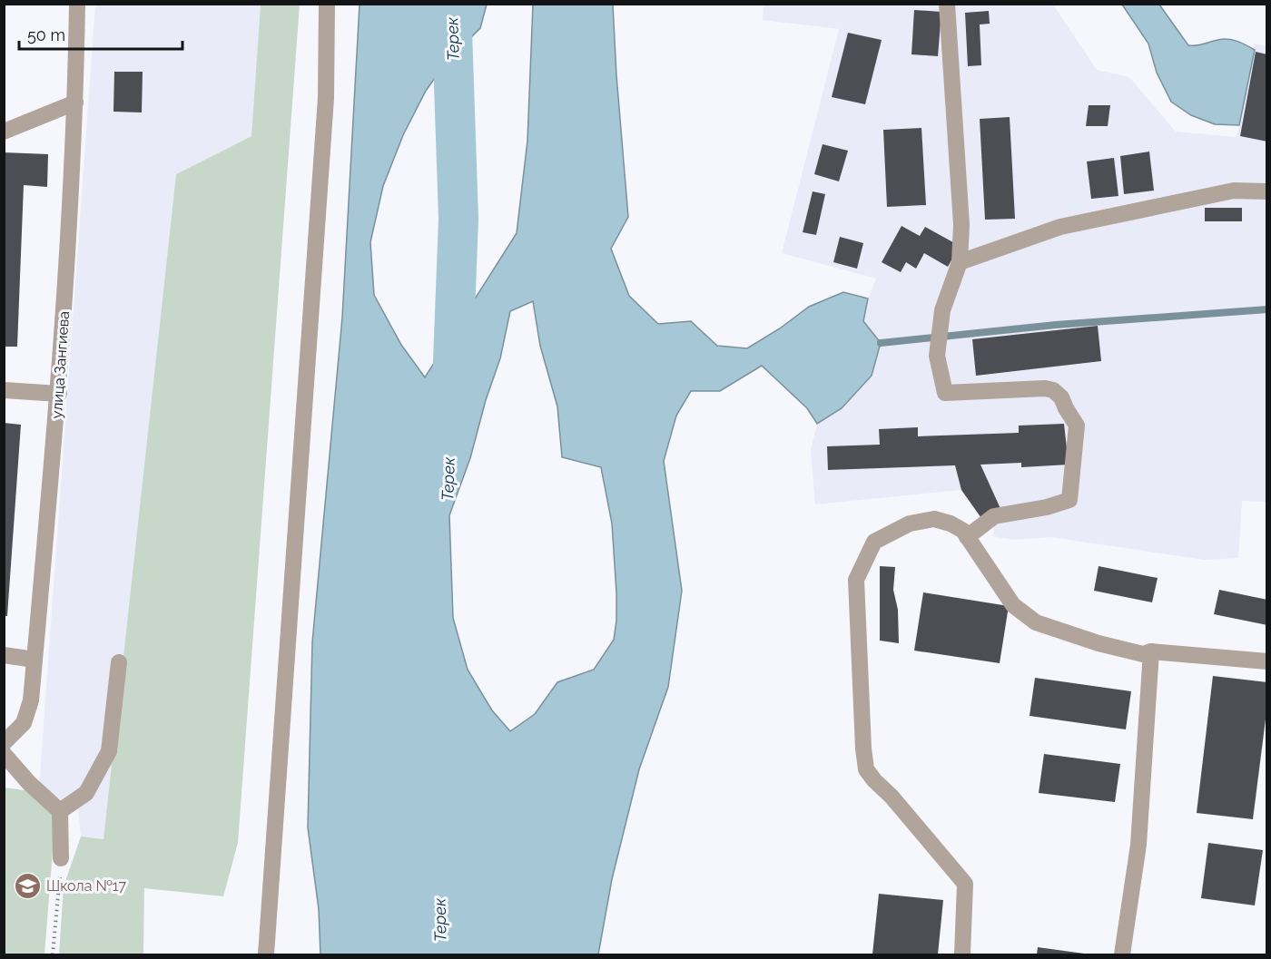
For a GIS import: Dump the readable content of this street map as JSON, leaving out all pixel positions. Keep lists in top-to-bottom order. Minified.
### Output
{"streets":{"street":["улица Зангиева"]},"water":["Терек"],"places":{"school or university":["Школа №17"]},"scale_bar":"50 m"}
